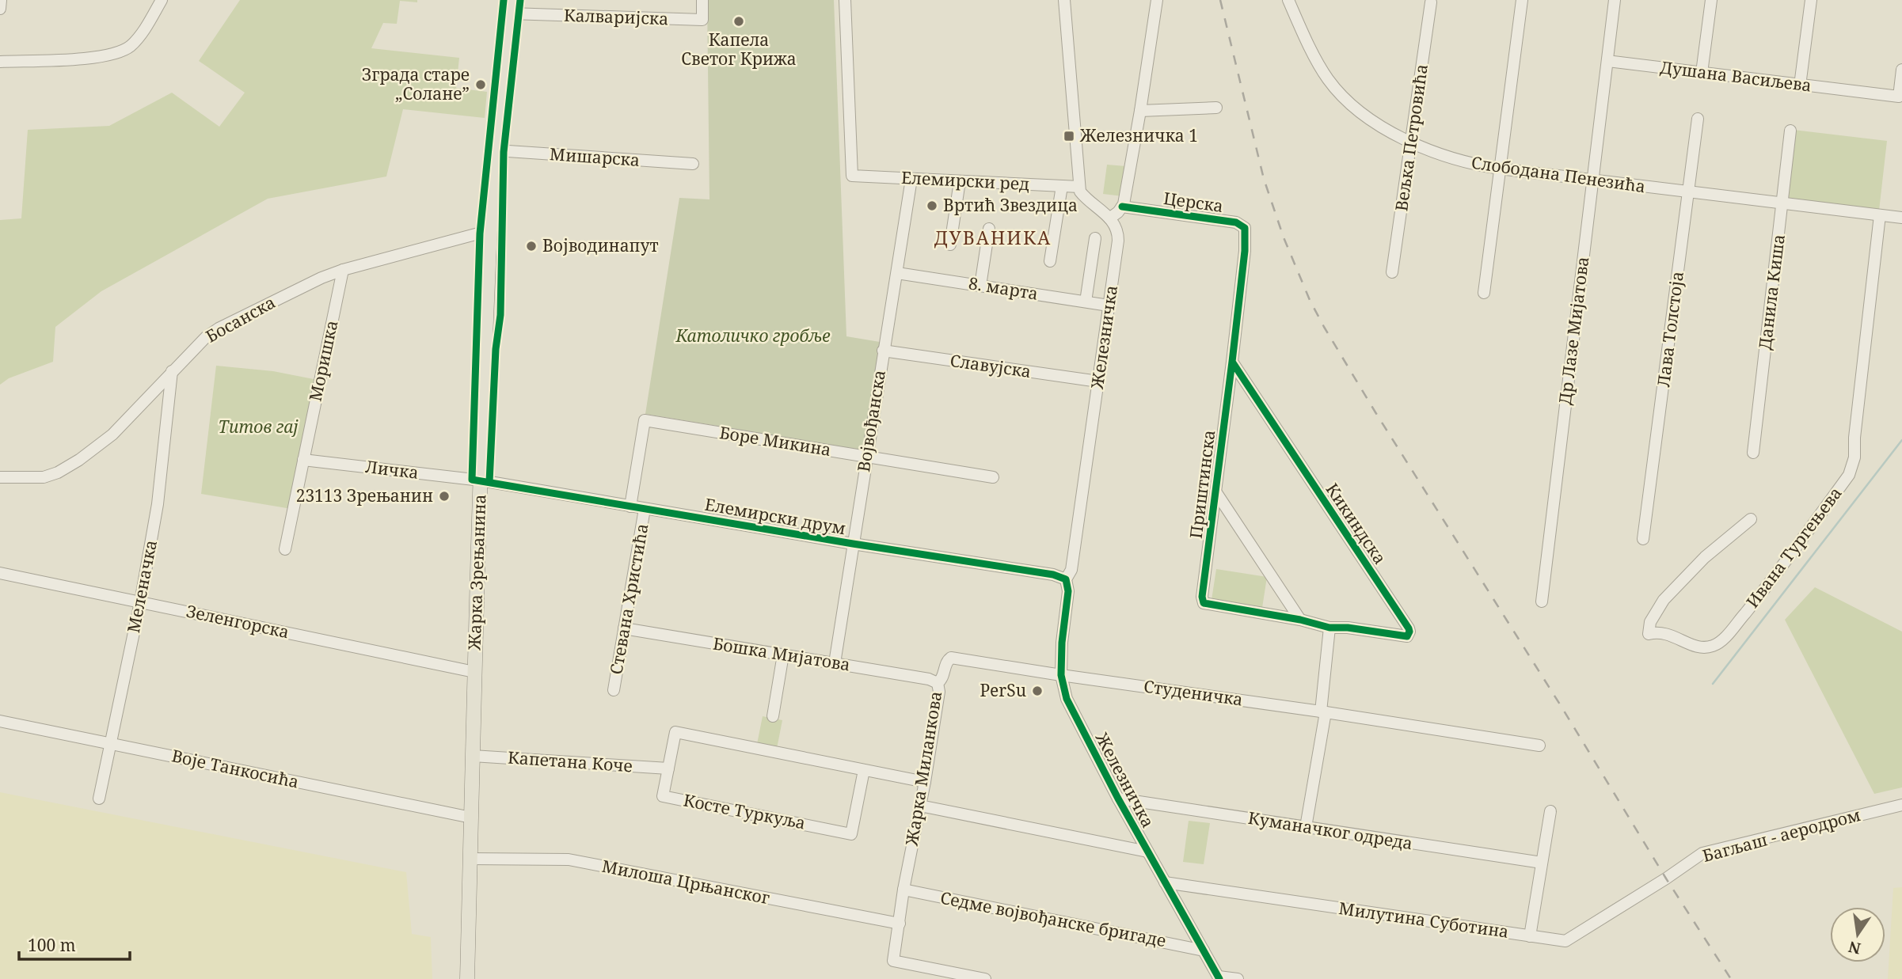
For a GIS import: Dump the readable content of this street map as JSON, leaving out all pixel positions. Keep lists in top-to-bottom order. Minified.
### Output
{"streets":{"main road":["Жарка Зрењанина"],"street":["Калваријска","Душана Васиљева","Вељка Петровића","Мишарска","Слободана Пенезића","Елемирски ред","Церска","8. марта","Данила Киша","Босанска","Лава Толстоја","Др Лазе Мијатова","Железничка","Моришка","Славујска","Војвођанска","Боре Микина","Личка","Приштинска","Елемирски друм","Кикиндска","Ивана Тургењева","Меленачка","Стевана Христића","Зеленгорска","Бошка Мијатова","Студеничка","Капетана Коче","Жарка Миланкова","Воје Танкосића","Косте Туркуља","Куманачког одреда","Багљаш - аеродром","Милоша Црњанског","Седме војвођанске бригаде","Милутина Суботина"]},"crossings":[["Калваријска","Жарка Зрењанина"],["Душана Васиљева","Др Лазе Мијатова"],["Вељка Петровића","Слободана Пенезића"],["Мишарска","Жарка Зрењанина"],["Слободана Пенезића","Данила Киша"],["Слободана Пенезића","Лава Толстоја"],["Слободана Пенезића","Др Лазе Мијатова"],["Слободана Пенезића","Ивана Тургењева"],["Елемирски ред","Војвођанска"],["Церска","Приштинска"],["8. марта","Железничка"],["8. марта","Војвођанска"],["Босанска","Моришка"],["Босанска","Жарка Зрењанина"],["Босанска","Меленачка"],["Железничка","Славујска"],["Железничка","Елемирски друм"],["Железничка","Студеничка"],["Железничка","Жарка Миланкова"],["Железничка","Куманачког одреда"],["Железничка","Седме војвођанске бригаде"],["Железничка","Милутина Суботина"],["Моришка","Личка"],["Славујска","Војвођанска"],["Војвођанска","Боре Микина"],["Војвођанска","Елемирски друм"],["Војвођанска","Бошка Мијатова"],["Боре Микина","Елемирски друм"],["Личка","Елемирски друм"],["Личка","Жарка Зрењанина"],["Приштинска","Кикиндска"],["Елемирски друм","Жарка Зрењанина"],["Елемирски друм","Стевана Христића"],["Жарка Зрењанина","Зеленгорска"],["Жарка Зрењанина","Капетана Коче"],["Жарка Зрењанина","Воје Танкосића"],["Жарка Зрењанина","Милоша Црњанског"],["Меленачка","Зеленгорска"],["Меленачка","Воје Танкосића"],["Стевана Христића","Бошка Мијатова"],["Бошка Мијатова","Жарка Миланкова"],["Студеничка","Жарка Миланкова"],["Капетана Коче","Косте Туркуља"],["Жарка Миланкова","Косте Туркуља"],["Жарка Миланкова","Милоша Црњанског"],["Жарка Миланкова","Седме војвођанске бригаде"],["Багљаш - аеродром","Милутина Суботина"]],"districts":["ДУВАНИКА"],"parks":["Католичко гробље","Титов гај"],"places":{"other":["Капела Светог Крижа","Зграда старе „Солане”","Вртић Звездица","Војводинапут","23113 Зрењанин","PerSu"],"transit":["Железничка 1"]},"scale_bar":"100 m","north":"bottom"}
